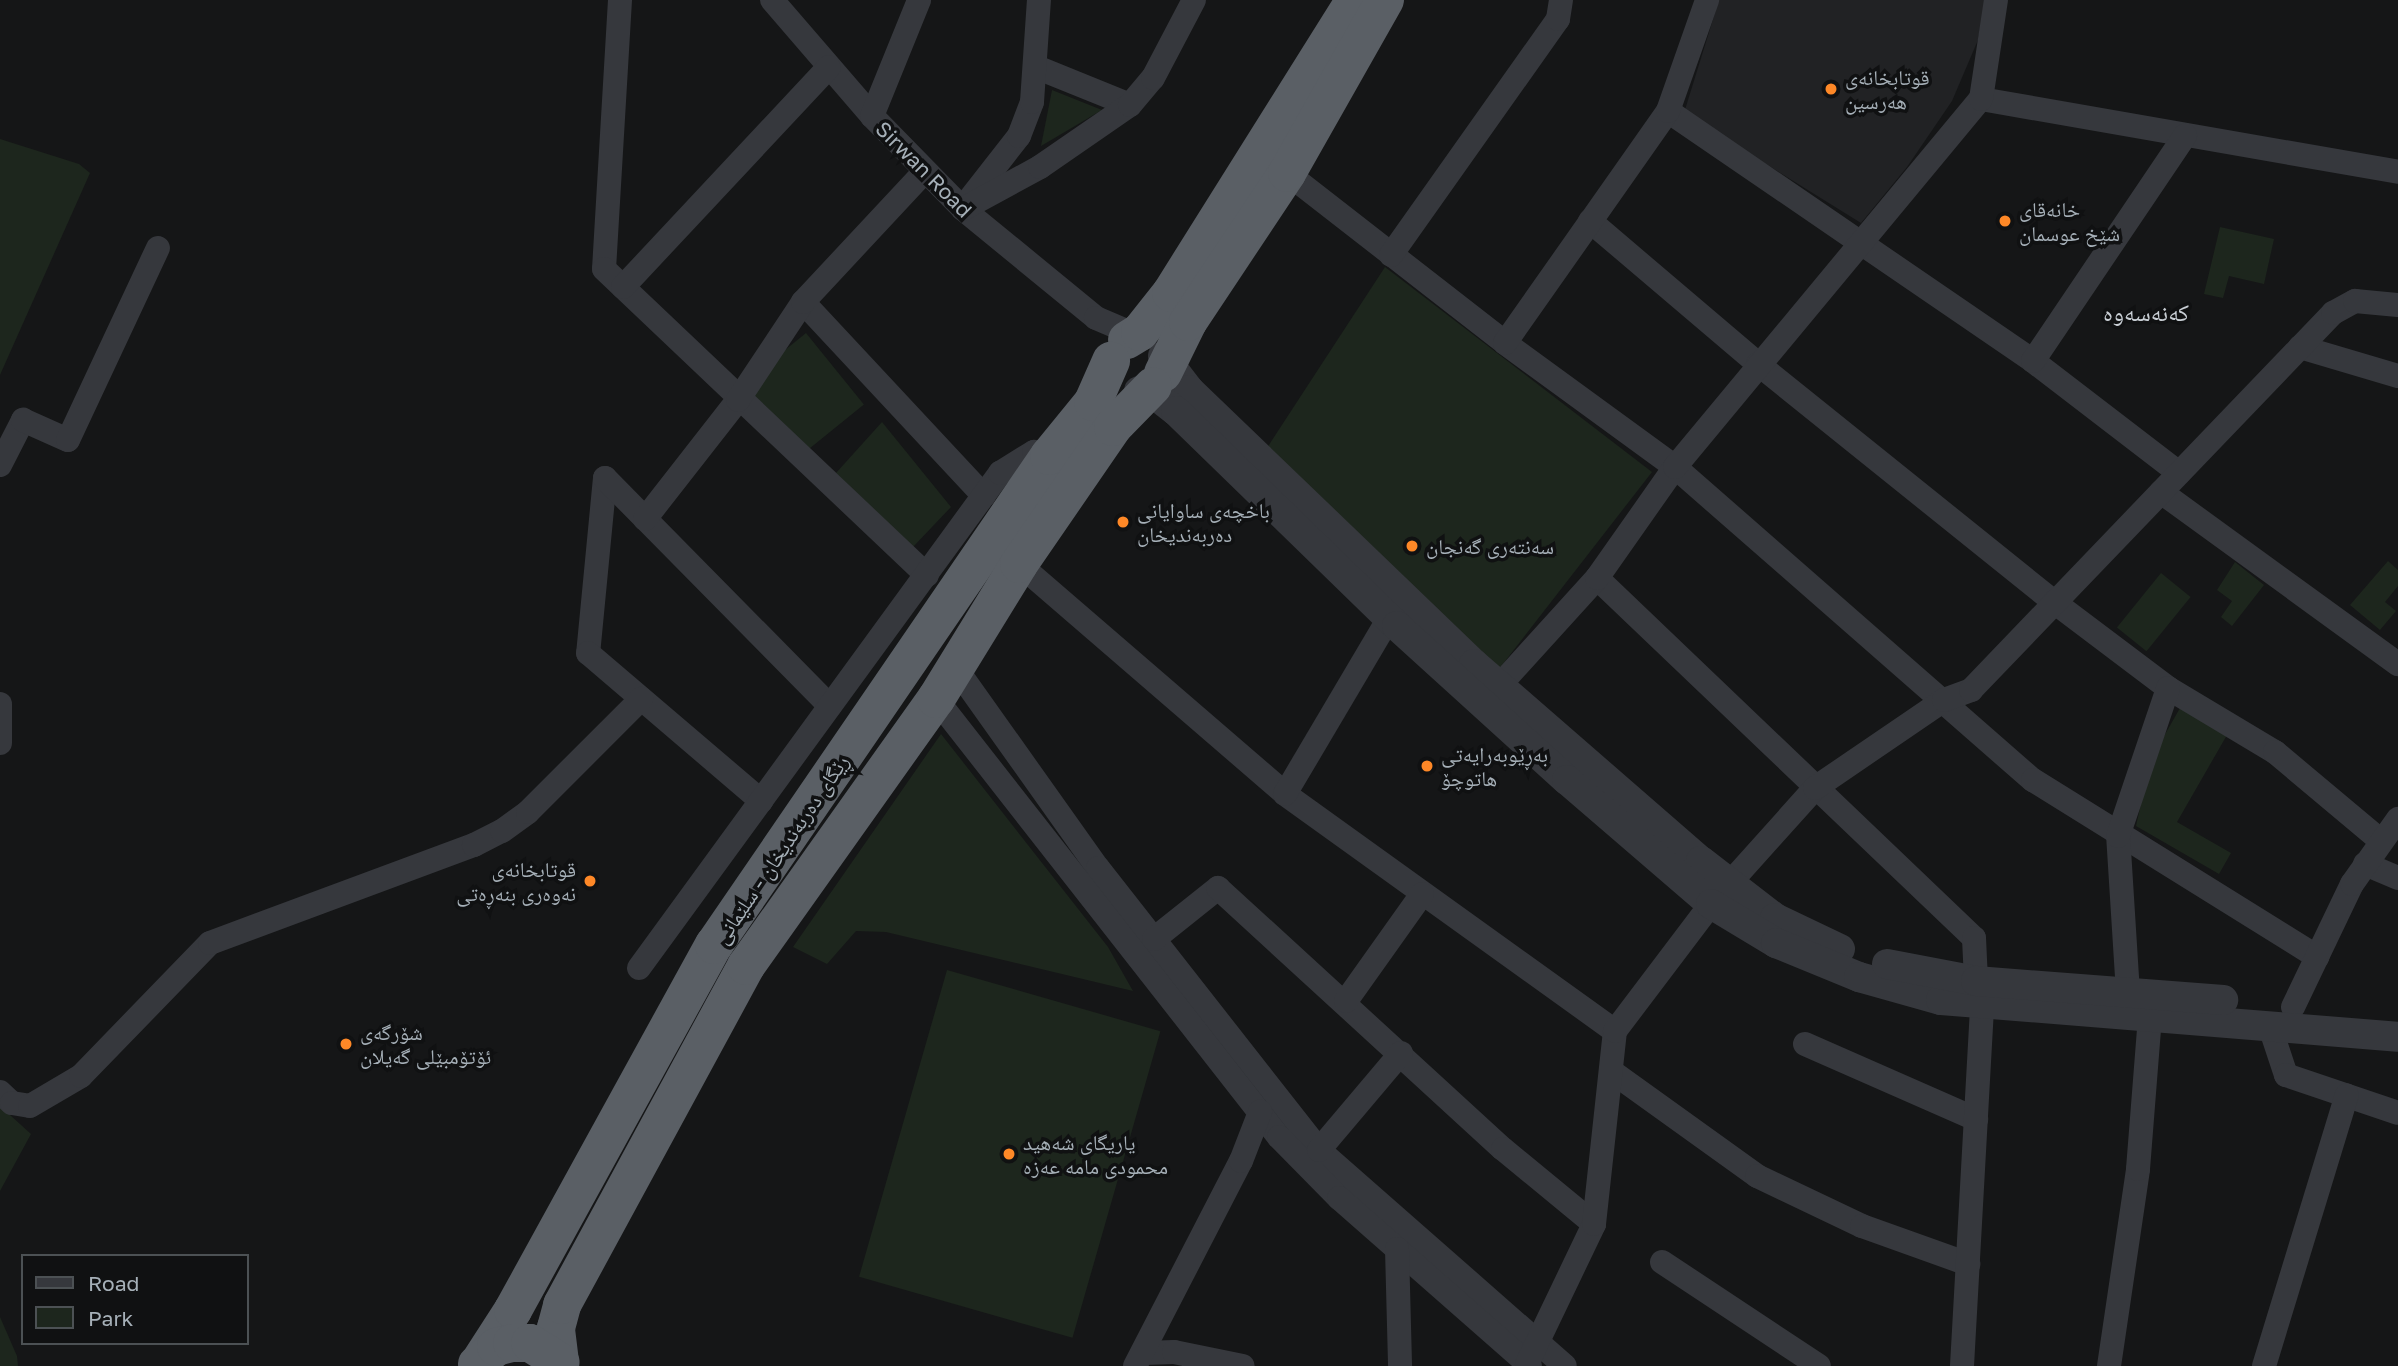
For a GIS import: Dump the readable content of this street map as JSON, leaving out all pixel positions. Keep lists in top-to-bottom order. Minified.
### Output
{"streets":{"highway":["ڕێگای دەربەندیخان - سلێمانی"],"street":["Sirwan Road"]},"crossings":[["Sirwan Road","ڕێگای دەربەندیخان - سلێمانی"]],"districts":["کەنەسەوە"],"places":["قوتابخانەی هەرسین","خانەقای شێخ عوسمان","باخچەی ساوایانی دەربەندیخان","سەنتەری گەنجان","بەڕێوبەرایەتی هاتوچۆ","قوتابخانەی نەوەری بنەڕەتی","شۆرگه‌ى ئۆتۆمبێلى گه‌یلان","یاریگاى شه‌هید محمودى مامه‌ عه‌زه"],"legend":["Road","Park"]}
